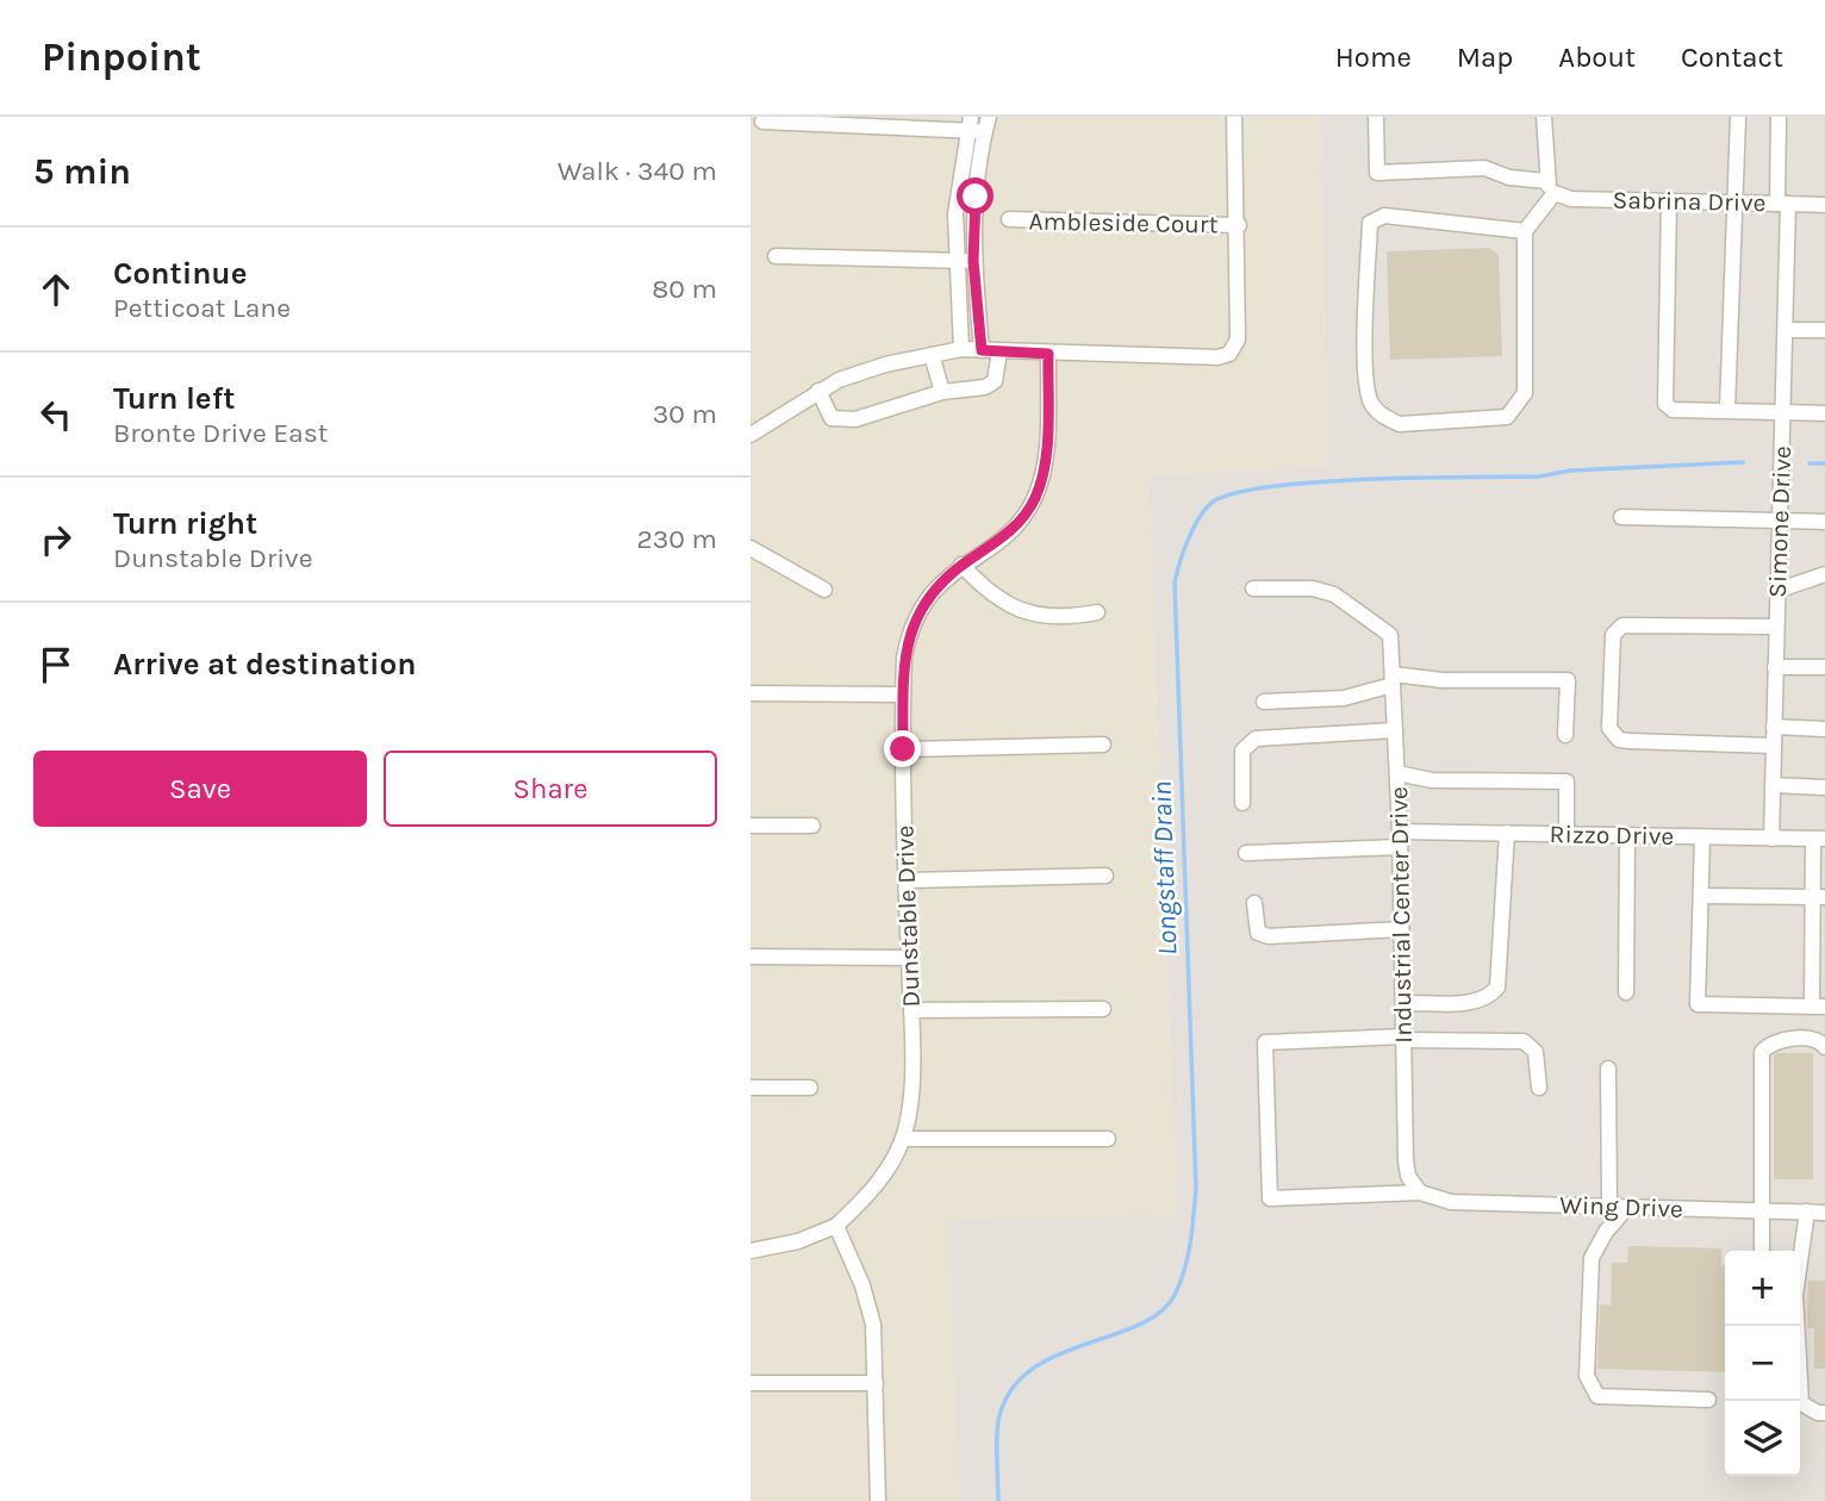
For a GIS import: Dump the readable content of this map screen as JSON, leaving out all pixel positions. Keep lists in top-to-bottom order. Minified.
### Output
{"streets":{"street":["Sabrina Drive","Ambleside Court","Simone Drive","Rizzo Drive","Industrial Center Drive","Dunstable Drive","Wing Drive"]},"crossings":[["Sabrina Drive","Simone Drive"],["Simone Drive","Rizzo Drive"],["Rizzo Drive","Industrial Center Drive"],["Industrial Center Drive","Wing Drive"]],"water":["Longstaff Drain"],"page":{"header":"Pinpoint","nav":["Home","Map","About","Contact"],"heading":["5 min","Walk · 340 m"],"list":[["Continue","Petticoat Lane","80 m"],["Turn left","Bronte Drive East","30 m"],["Turn right","Dunstable Drive","230 m"],"Arrive at destination"],"buttons":["Save","Share"],"map_buttons":["+","−"]}}
